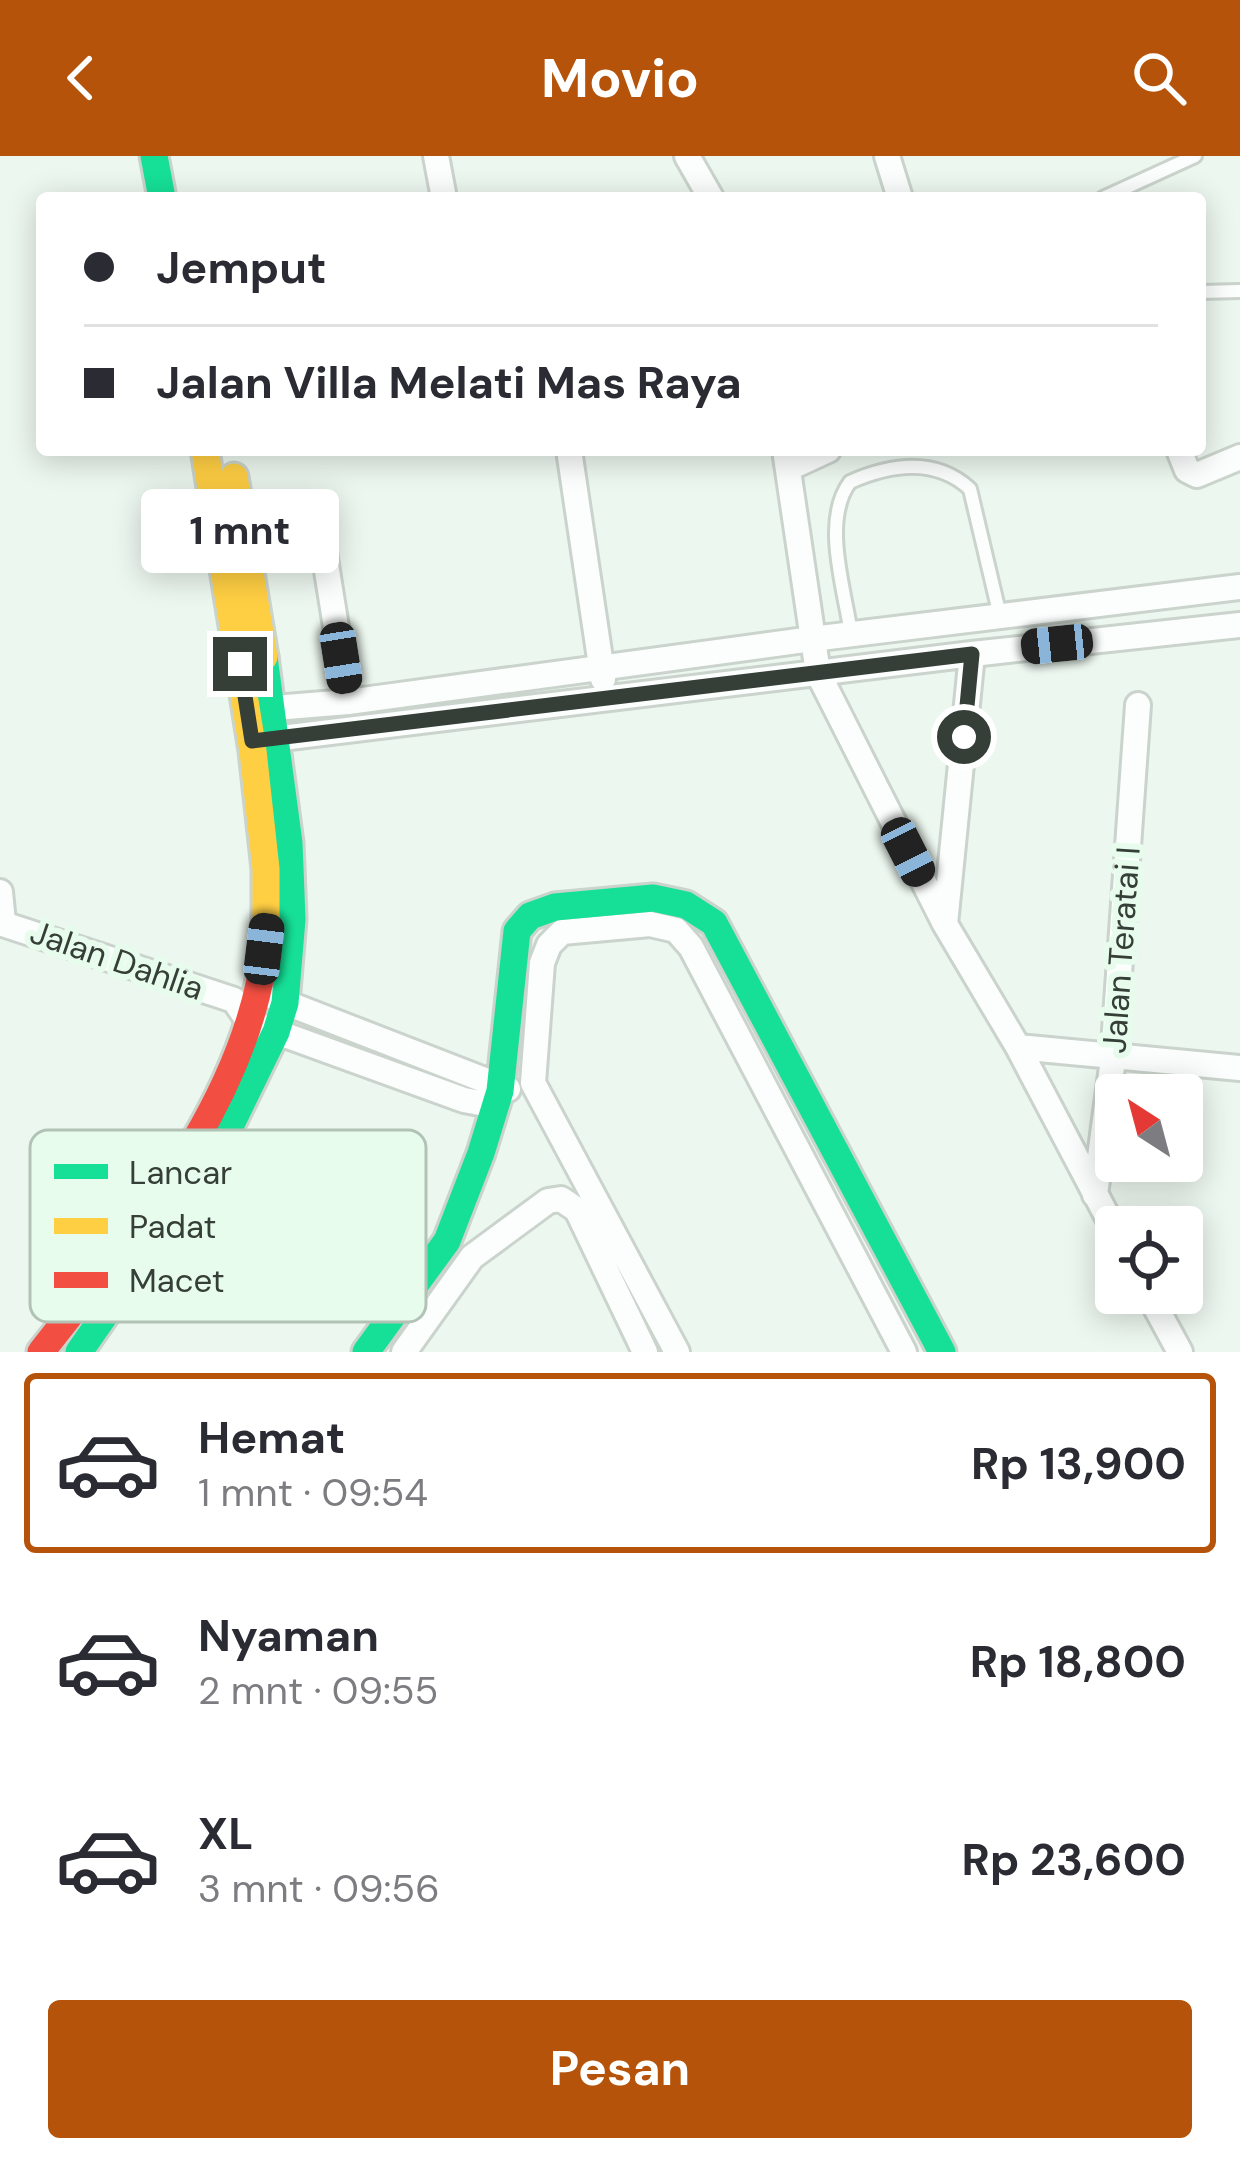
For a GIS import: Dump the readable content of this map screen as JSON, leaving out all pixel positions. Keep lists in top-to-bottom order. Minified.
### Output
{"streets":{"street":["Jalan Teratai I","Jalan Dahlia"]},"legend":["Lancar","Padat","Macet"],"north":"top left","page":{"header":"Movio","banner":["Jemput","Jalan Villa Melati Mas Raya"],"bubble":"1 mnt","list":[{"name":"Hemat","note":"1 mnt · 09:54","value":"Rp 13,900"},{"name":"Nyaman","note":"2 mnt · 09:55","value":"Rp 18,800"},{"name":"XL","note":"3 mnt · 09:56","value":"Rp 23,600"}],"buttons":"Pesan"}}
